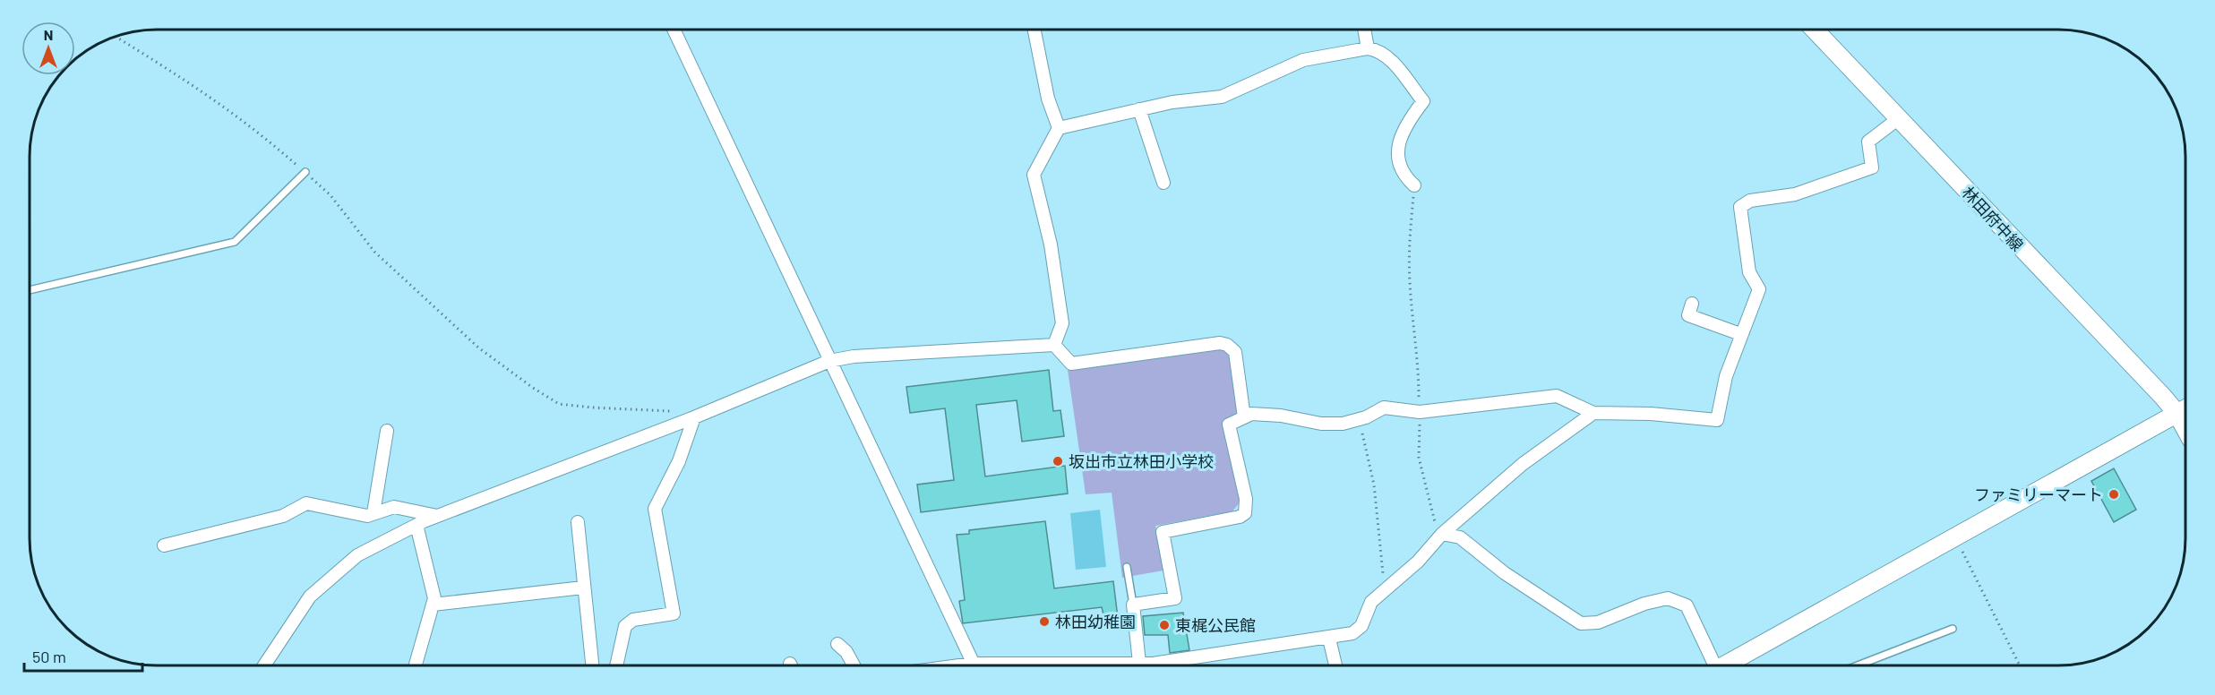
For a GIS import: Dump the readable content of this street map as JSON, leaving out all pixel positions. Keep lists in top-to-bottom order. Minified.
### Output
{"streets":{"main road":["林田府中線"]},"places":["坂出市立林田小学校","ファミリーマート","林田幼稚園","東梶公民館"],"scale_bar":"50 m","north":"top"}
